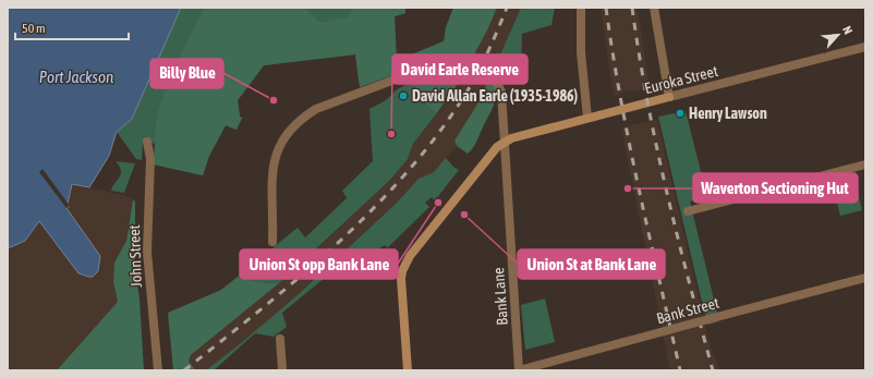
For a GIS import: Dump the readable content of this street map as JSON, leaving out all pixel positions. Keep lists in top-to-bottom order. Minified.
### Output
{"streets":{"street":["Euroka Street","John Street","Bank Lane","Bank Street"]},"crossings":[["Euroka Street","Bank Lane"],["Bank Lane","Bank Street"]],"water":["Port Jackson"],"places":["David Allan Earle (1935-1986)","Billy Blue","Henry Lawson","David Earle Reserve","Waverton Sectioning Hut","Union St opp Bank Lane","Union St at Bank Lane"],"scale_bar":"50 m","north":"top right"}
